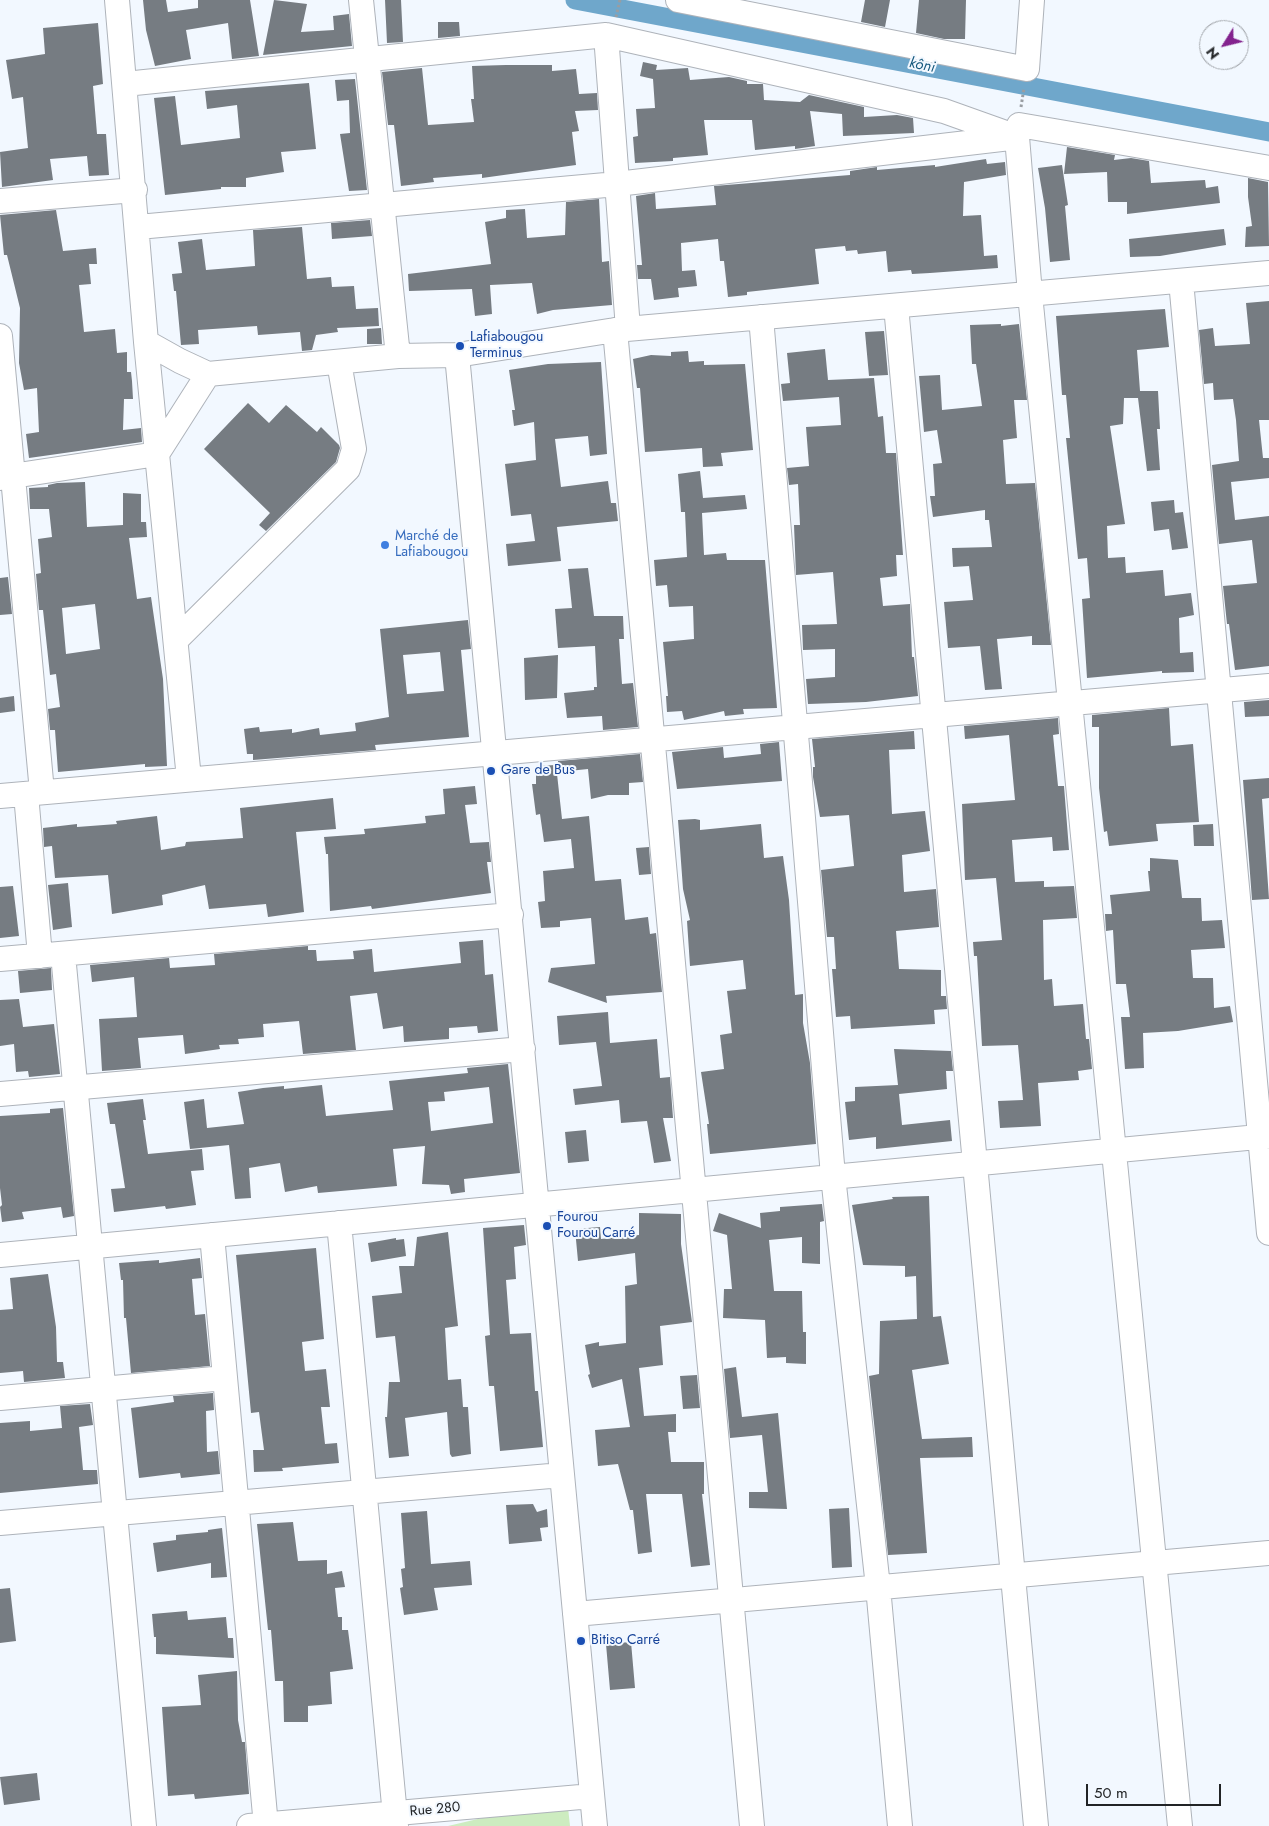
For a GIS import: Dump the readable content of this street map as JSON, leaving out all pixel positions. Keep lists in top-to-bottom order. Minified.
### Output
{"streets":{"street":["Rue 280"]},"water":["kôni"],"places":["Lafiabougou Terminus","Marché de Lafiabougou","Gare de Bus","Fourou Fourou Carré","Bitiso Carré"],"scale_bar":"50 m","north":"bottom left"}
